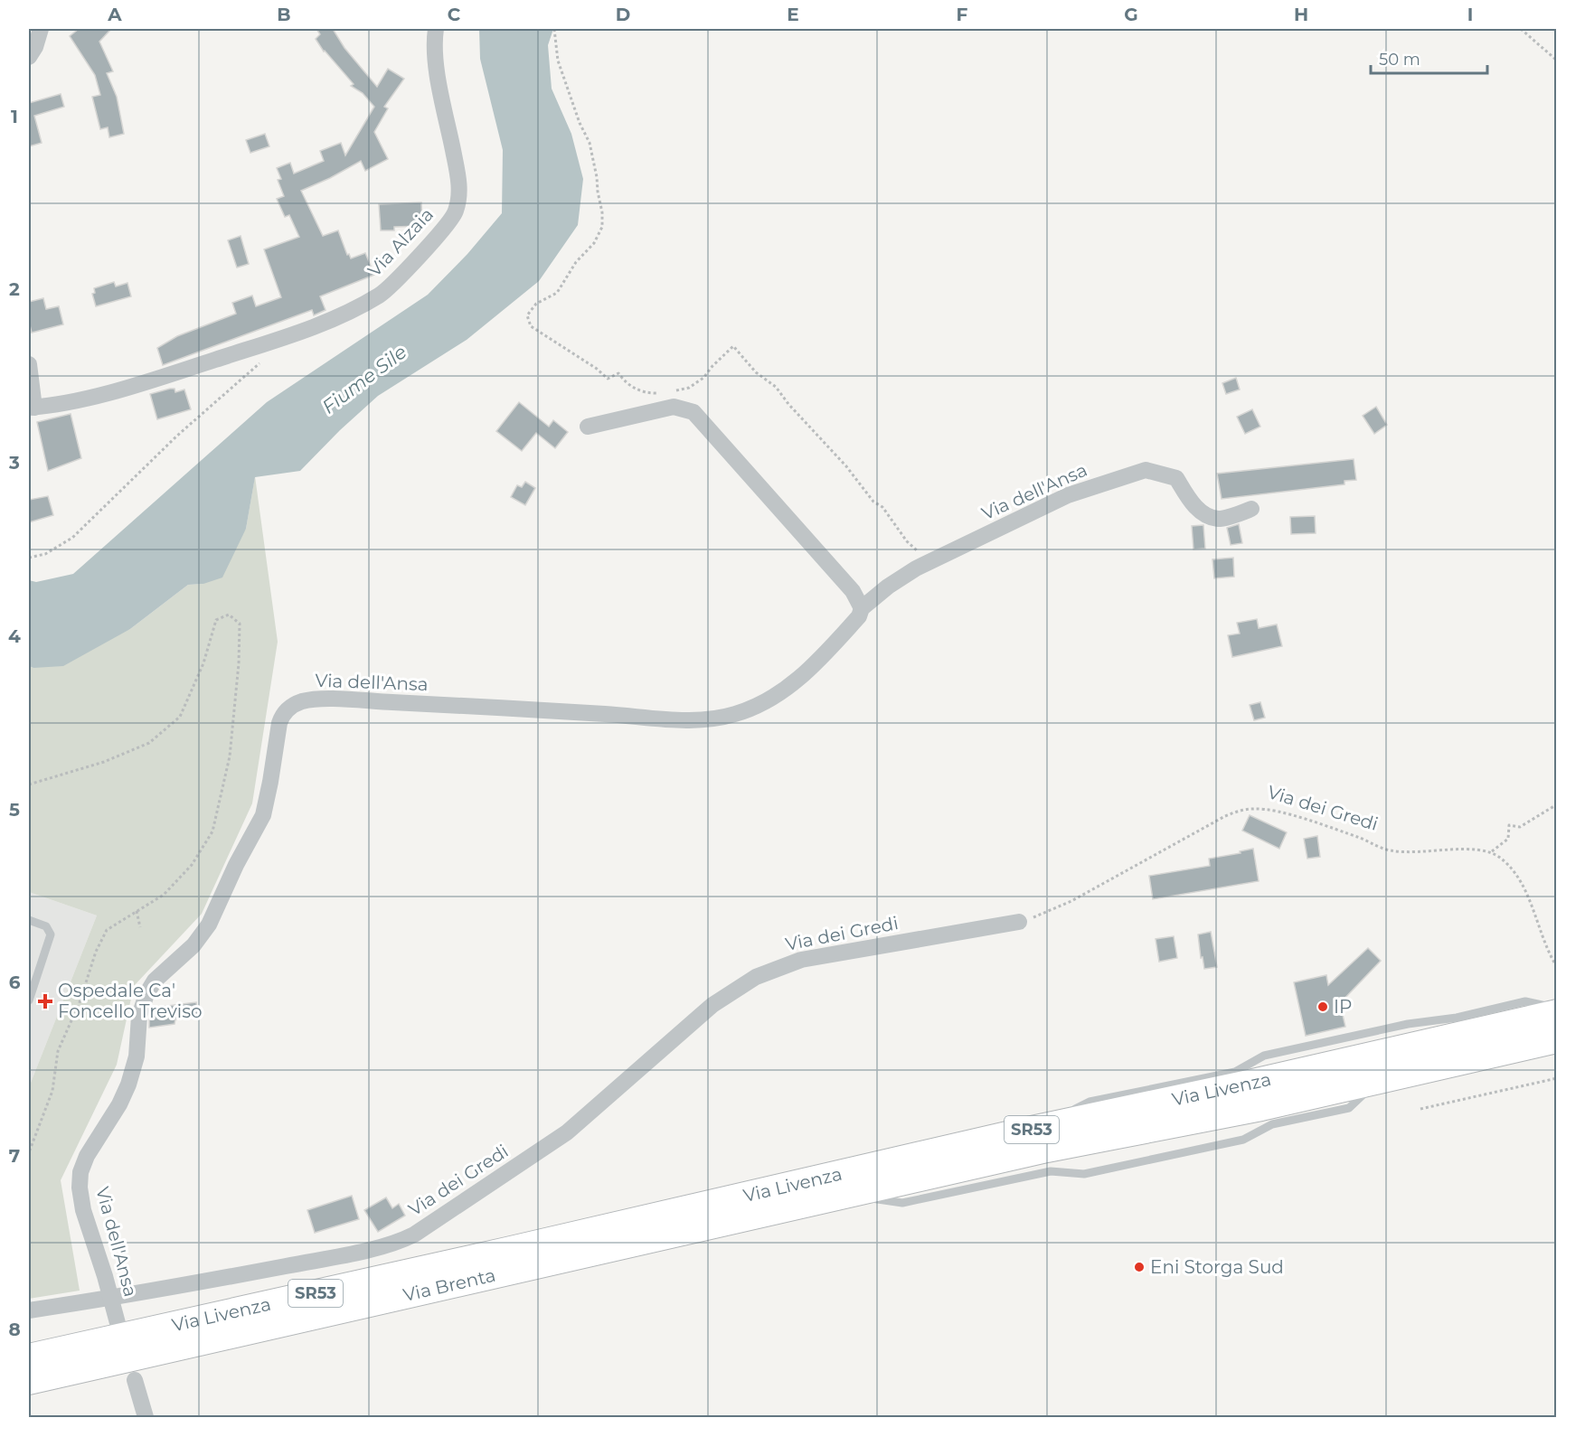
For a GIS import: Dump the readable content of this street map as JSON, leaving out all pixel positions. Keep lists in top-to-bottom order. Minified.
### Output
{"streets":{"highway":["Via Livenza","SR53","Via Brenta"],"street":["Via Alzaia","Via dell'Ansa","Via dei Gredi"]},"crossings":[["Via dell'Ansa","Via dei Gredi"],["Via Livenza","Via Brenta"]],"water":["Fiume Sile"],"places":{"health":["Ospedale Ca' Foncello Treviso"],"other":["IP","Eni Storga Sud"]},"scale_bar":"50 m","grid":{"columns":["A","B","C","D","E","F","G","H","I"],"rows":["1","2","3","4","5","6","7","8"]}}
